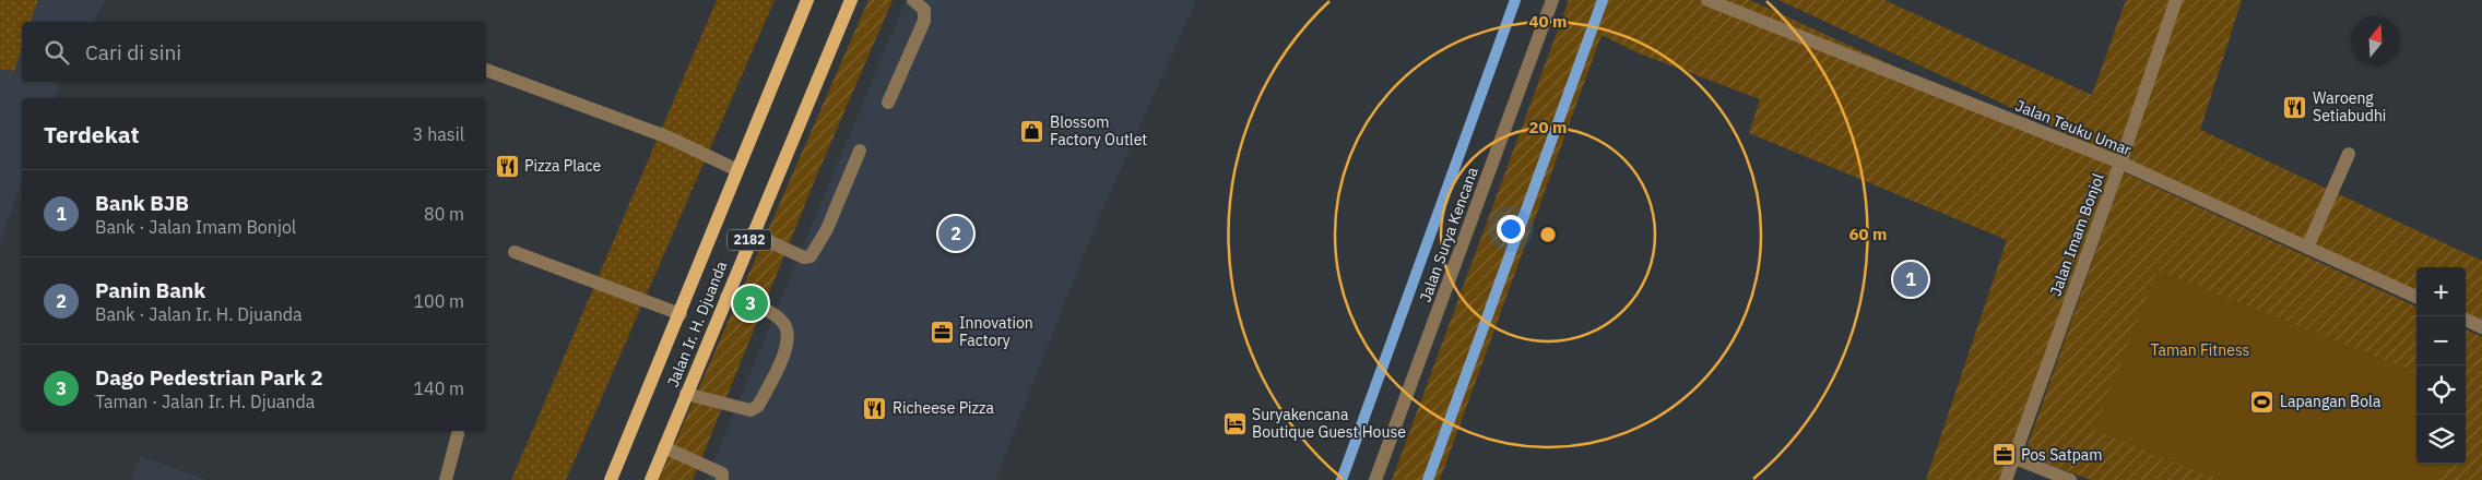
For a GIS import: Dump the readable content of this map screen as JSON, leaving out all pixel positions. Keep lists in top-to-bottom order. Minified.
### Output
{"streets":{"main road":["2182","Jalan Ir. H. Djuanda"],"street":["Jalan Teuku Umar","Jalan Surya Kencana","Jalan Imam Bonjol"]},"crossings":[["Jalan Teuku Umar","Jalan Imam Bonjol"]],"parks":["Taman Fitness"],"places":{"restaurant":["Waroeng Setiabudhi","Pizza Place","Richeese Pizza"],"shop":["Blossom Factory Outlet"],"office":["Innovation Factory","Pos Satpam"],"sports":["Lapangan Bola"],"hotel":["Suryakencana Boutique Guest House"]},"north":"top","page":{"search":"Cari di sini","heading":["Terdekat","3 hasil"],"list":[{"mark":"1","name":"Bank BJB","note":"Bank · Jalan Imam Bonjol","value":"80 m"},{"mark":"2","name":"Panin Bank","note":"Bank · Jalan Ir. H. Djuanda","value":"100 m"},{"mark":"3","name":"Dago Pedestrian Park 2","note":"Taman · Jalan Ir. H. Djuanda","value":"140 m"}],"pins":["2","1","3"],"map_buttons":["+","−"]},"rings":["40 m","20 m","60 m"]}
